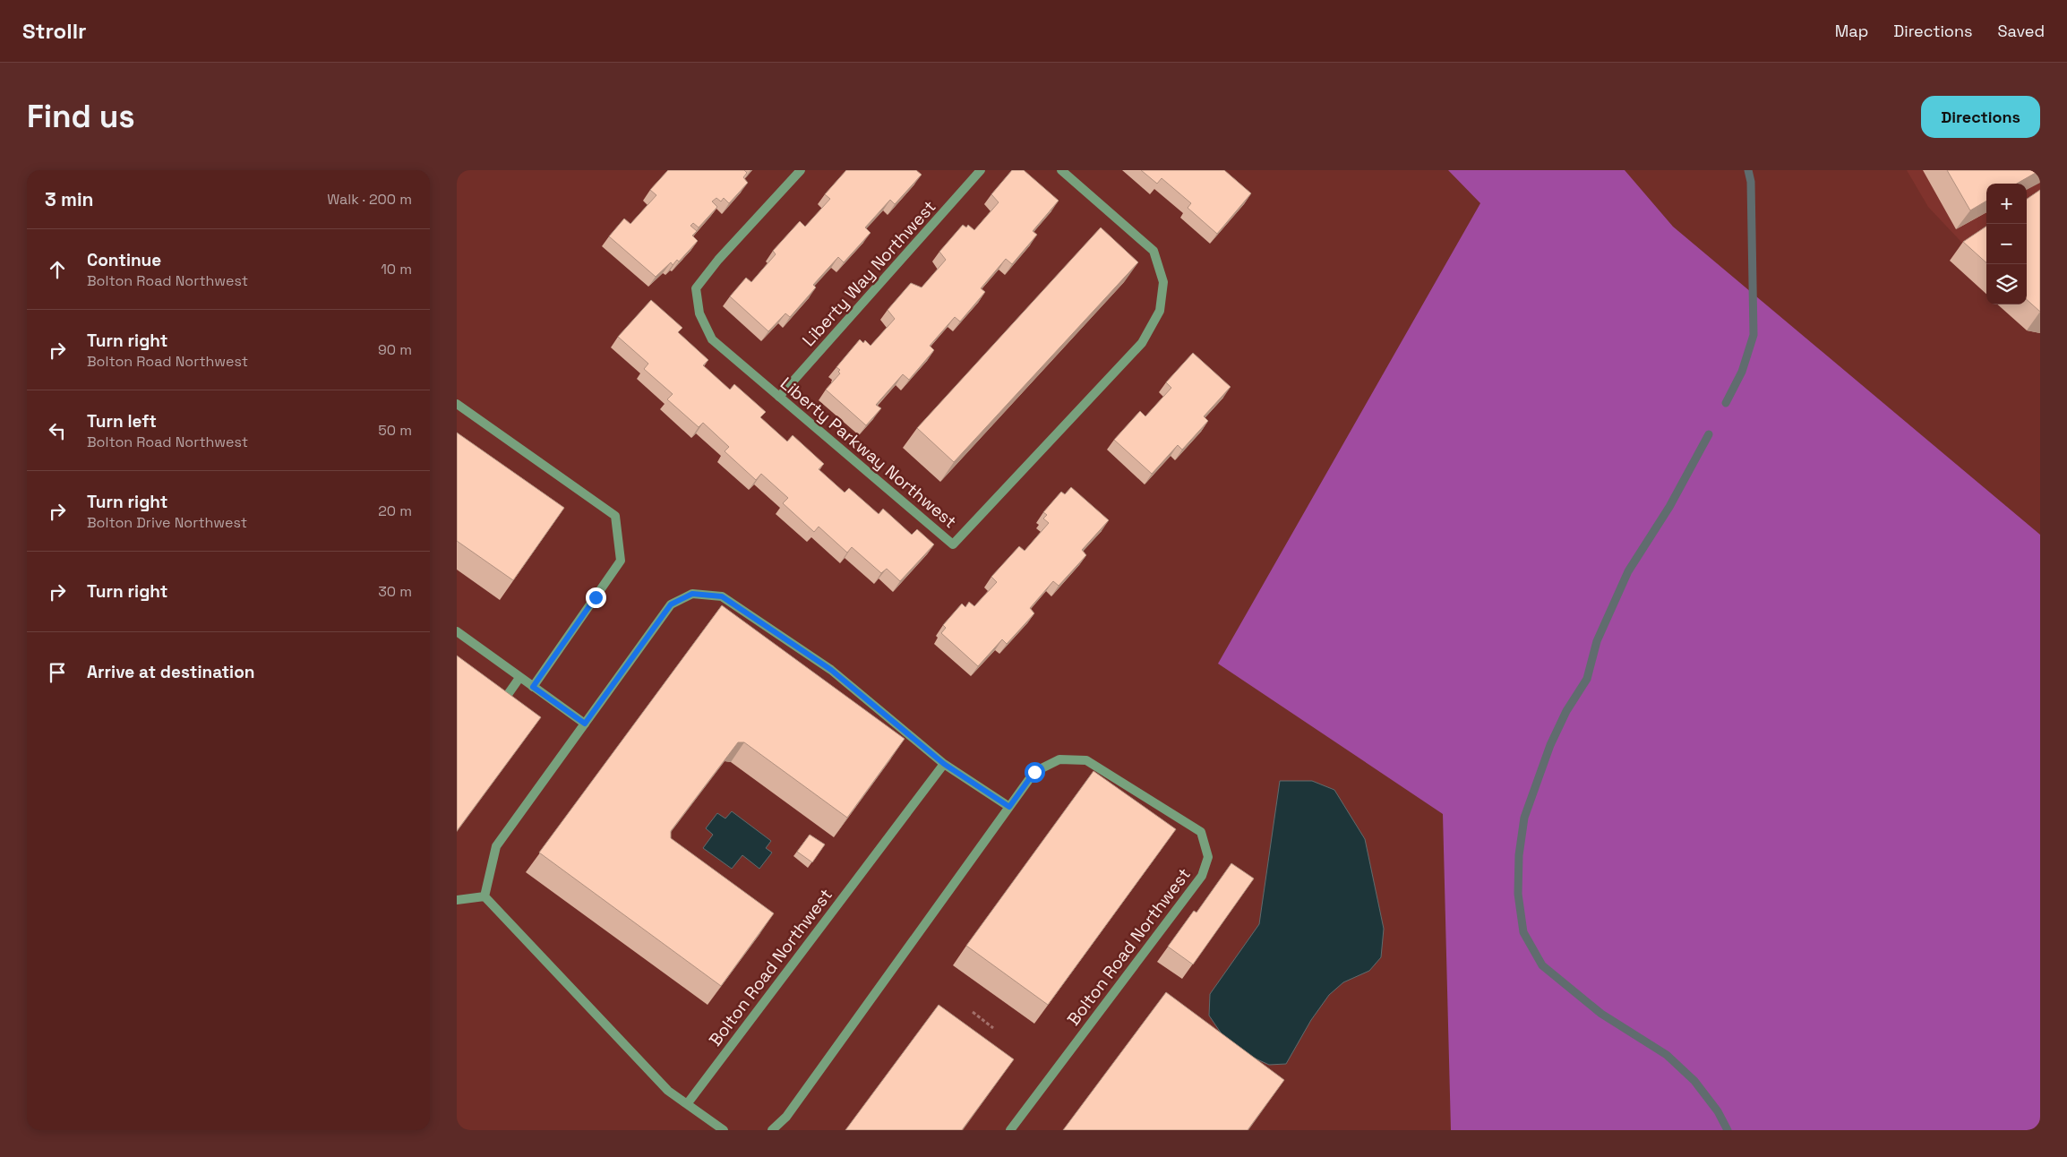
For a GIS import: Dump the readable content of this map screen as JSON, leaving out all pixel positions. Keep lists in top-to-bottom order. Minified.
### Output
{"streets":{"street":["Liberty Way Northwest","Liberty Parkway Northwest","Bolton Road Northwest"]},"crossings":[["Liberty Way Northwest","Liberty Parkway Northwest"]],"page":{"header":"Strollr","nav":["Map","Directions","Saved"],"buttons":"Directions","title":"Find us","heading":["3 min","Walk · 200 m"],"map_buttons":["+","−"],"list":[["Continue","Bolton Road Northwest","10 m"],["Turn right","Bolton Road Northwest","90 m"],["Turn left","Bolton Road Northwest","50 m"],["Turn right","Bolton Drive Northwest","20 m"],["Turn right","30 m"],"Arrive at destination"]}}
